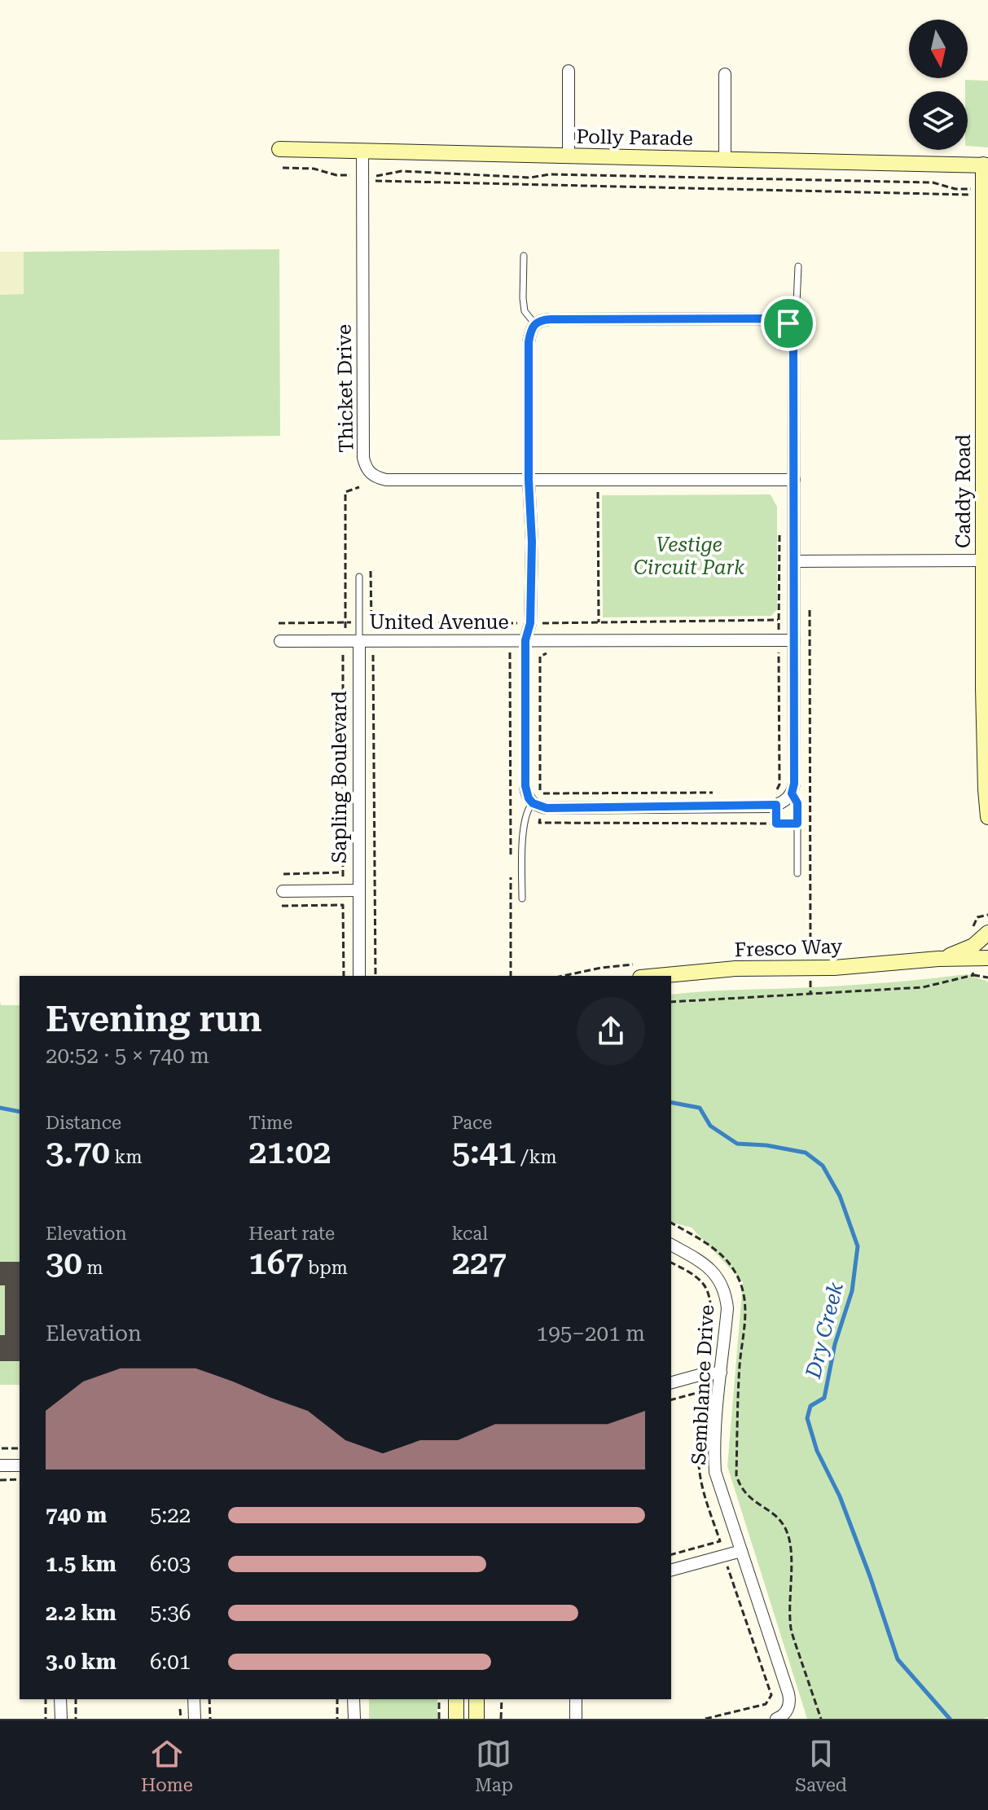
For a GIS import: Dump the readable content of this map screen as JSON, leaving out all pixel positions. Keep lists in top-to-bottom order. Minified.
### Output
{"streets":{"street":["Polly Parade","Thicket Drive","Caddy Road","United Avenue","Sapling Boulevard","Fresco Way","Semblance Drive"]},"crossings":[["Polly Parade","Thicket Drive"],["Polly Parade","Caddy Road"],["United Avenue","Sapling Boulevard"]],"water":["Dry Creek"],"parks":["Vestige Circuit Park"],"north":"bottom","page":{"heading":["Evening run","20:52 · 5 × 740 m"],"stats":[["Distance","3.70 km"],["Time","21:02"],["Pace","5:41 /km"],["Elevation","30 m"],["Heart rate","167 bpm"],["kcal","227"]],"chart":["Elevation","195–201 m"],"list":[{"name":"740 m","note":"5:22"},{"name":"1.5 km","note":"6:03"},{"name":"2.2 km","note":"5:36"},{"name":"3.0 km","note":"6:01"}],"tabs":["Home","Map","Saved"]}}
